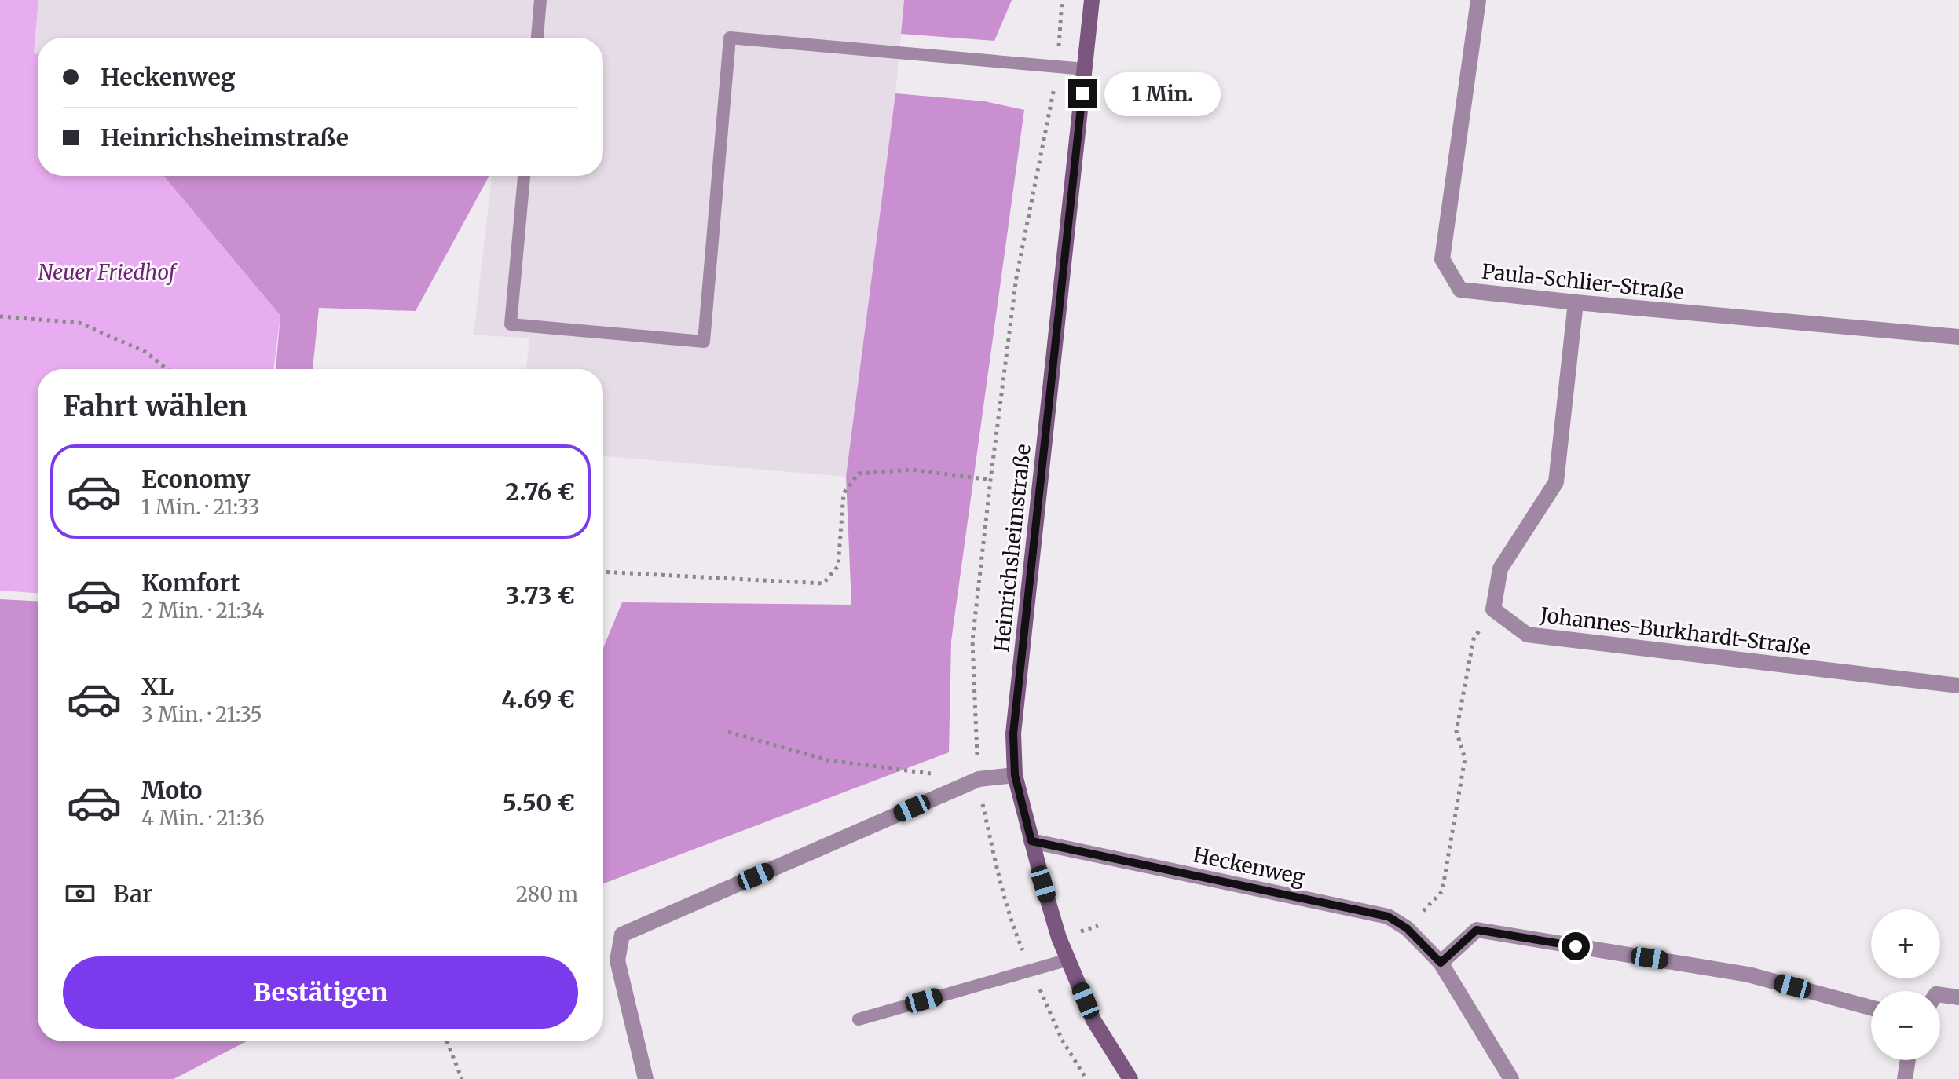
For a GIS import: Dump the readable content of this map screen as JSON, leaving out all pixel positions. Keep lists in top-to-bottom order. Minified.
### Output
{"streets":{"street":["Paula-Schlier-Straße","Heinrichsheimstraße","Johannes-Burkhardt-Straße","Heckenweg"]},"crossings":[["Heinrichsheimstraße","Heckenweg"]],"parks":["Neuer Friedhof"],"page":{"banner":["Heckenweg","Heinrichsheimstraße"],"bubble":"1 Min.","heading":"Fahrt wählen","list":[{"name":"Economy","note":"1 Min. · 21:33","value":"2.76 €"},{"name":"Komfort","note":"2 Min. · 21:34","value":"3.73 €"},{"name":"XL","note":"3 Min. · 21:35","value":"4.69 €"},{"name":"Moto","note":"4 Min. · 21:36","value":"5.50 €"}],"pay":["Bar","280 m"],"map_buttons":["+","−"],"buttons":"Bestätigen"}}
